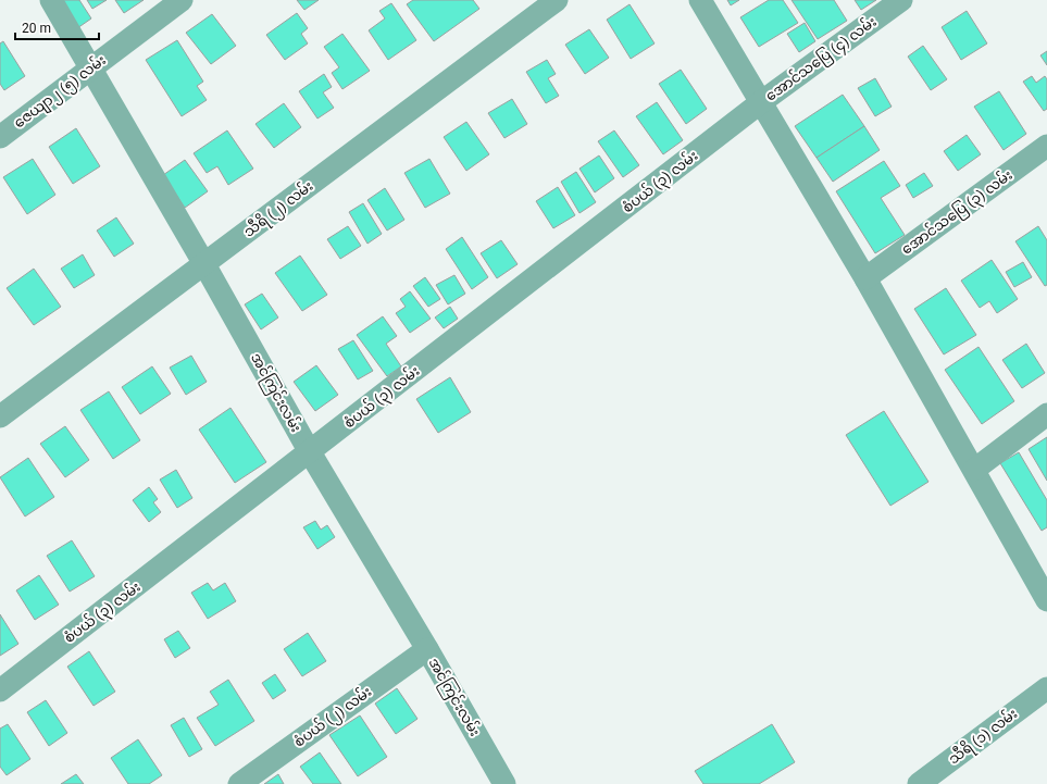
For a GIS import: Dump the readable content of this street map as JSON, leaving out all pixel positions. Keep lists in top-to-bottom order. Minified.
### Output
{"streets":{"street":["အောင်သပြေ (၄) လမ်း","ဇေယျာ၂ (၅) လမ်း","စံပယ် (၃) လမ်း","သီရိ (၂) လမ်း","အောင်သပြေ (၃) လမ်း","အင်ကြင်းလမ်း","စံပယ် (၂) လမ်း","သီရိ (၁) လမ်း"]},"crossings":[["အောင်သပြေ (၄) လမ်း","စံပယ် (၃) လမ်း"],["ဇေယျာ၂ (၅) လမ်း","အင်ကြင်းလမ်း"],["စံပယ် (၃) လမ်း","အင်ကြင်းလမ်း"],["သီရိ (၂) လမ်း","အင်ကြင်းလမ်း"],["အင်ကြင်းလမ်း","စံပယ် (၂) လမ်း"]],"scale_bar":"20 m"}
